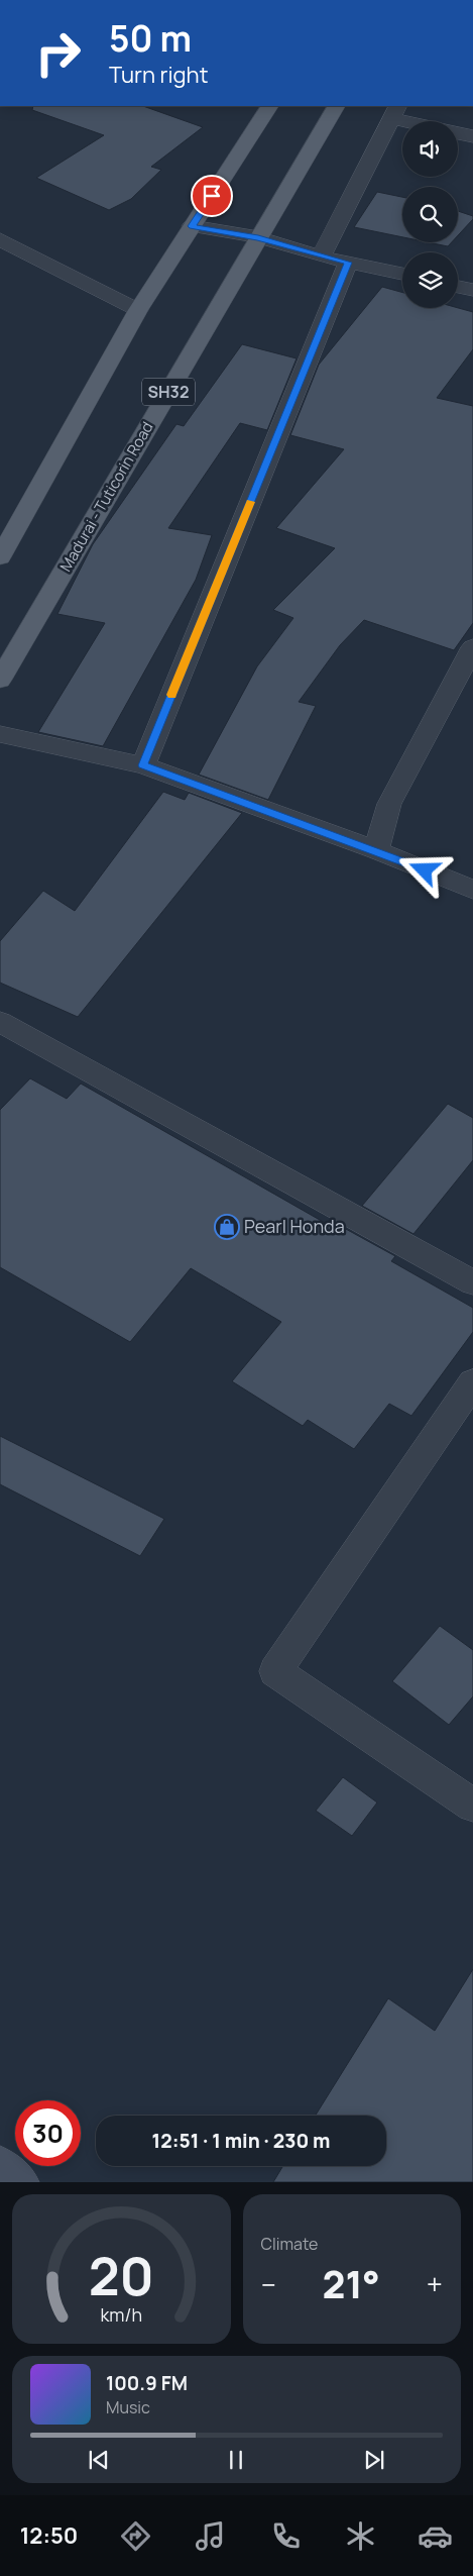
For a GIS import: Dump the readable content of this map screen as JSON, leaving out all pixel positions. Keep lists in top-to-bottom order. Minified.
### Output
{"streets":{"main road":["SH32","Madurai - Tuticorin Road"]},"places":{"shop":["Pearl Honda"]},"page":{"turn":["50 m","Turn right"],"limit":"30","trip":"12:51 · 1 min · 230 m","tile":"Climate","heat":["−","21°","+"],"song":["100.9 FM","Music"],"tabs":"12:50","gauge":["20","km/h"]}}
